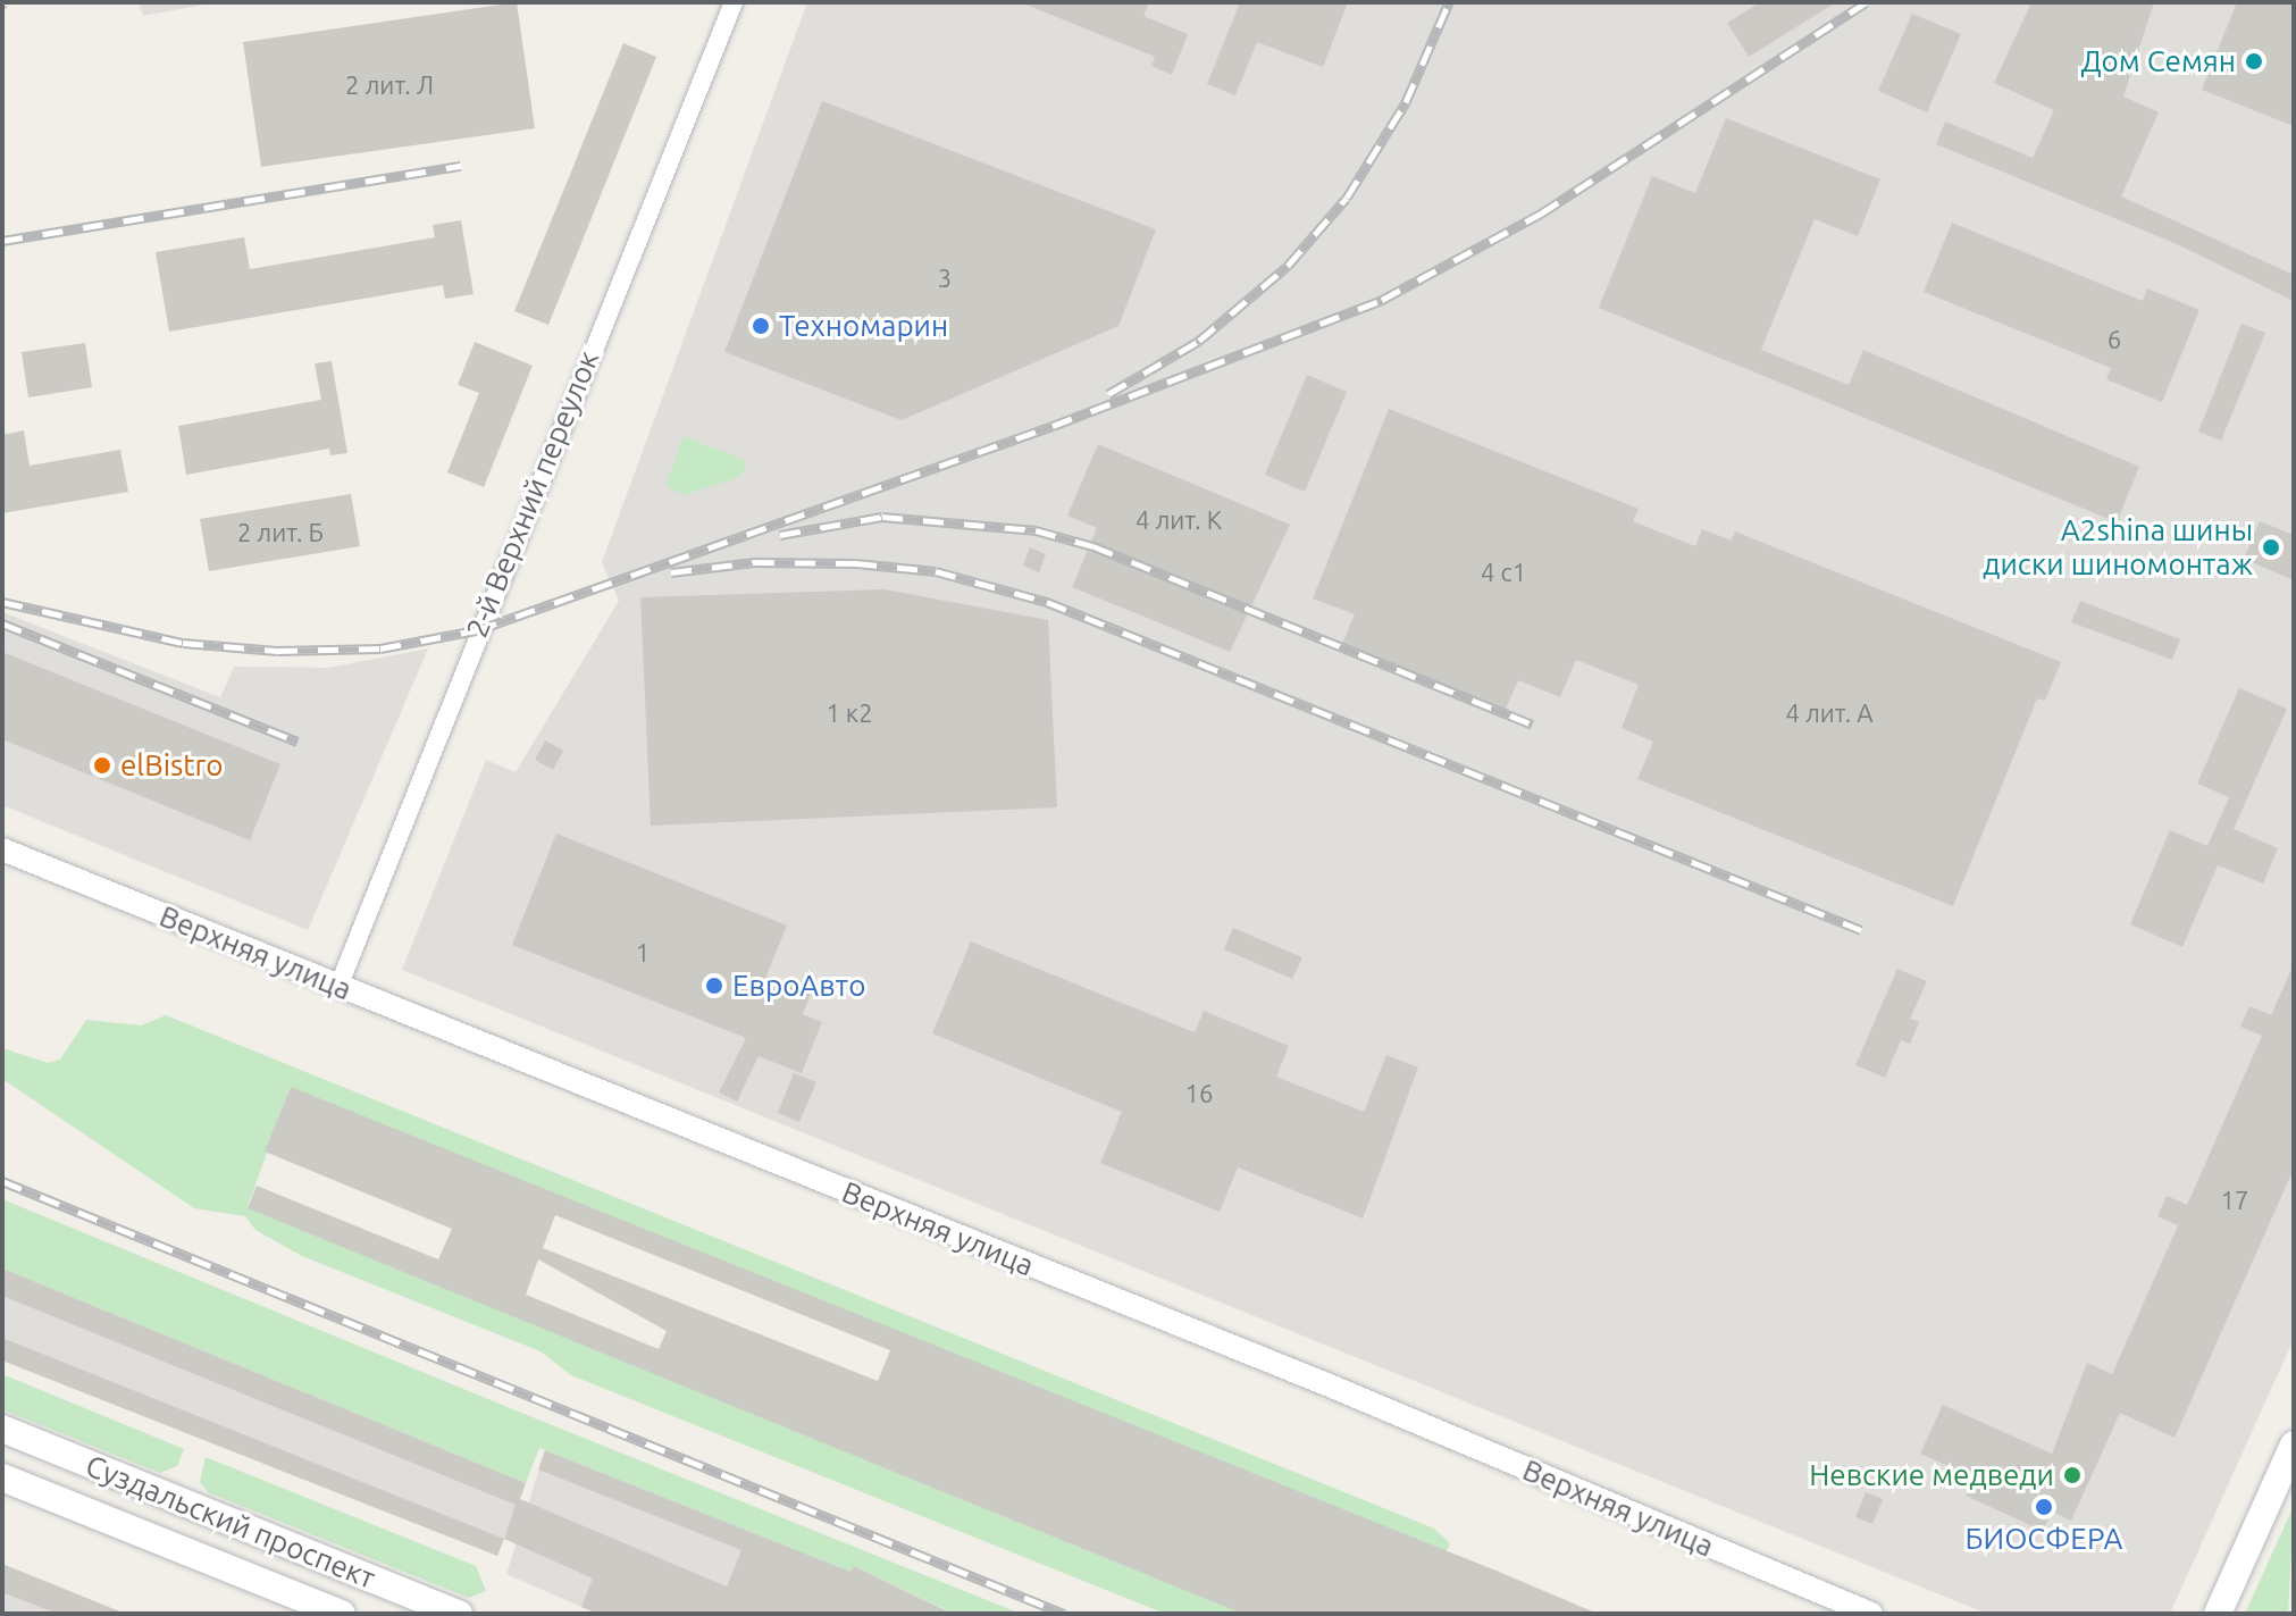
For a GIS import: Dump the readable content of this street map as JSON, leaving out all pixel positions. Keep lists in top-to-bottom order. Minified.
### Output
{"streets":{"main road":["Суздальский проспект"],"street":["2-й Верхний переулок","Верхняя улица"]},"crossings":[["2-й Верхний переулок","Верхняя улица"]],"places":["Дом Семян","Техномарин","A2shina шины диски шиномонтаж","elBistro","ЕвроАвто","Невские медведи","БИОСФЕРА"],"house_numbers":["2 лит. Л","3","6","4 лит. К","2 лит. Б","4 с1","1 к2","4 лит. А","1","16","17"]}
